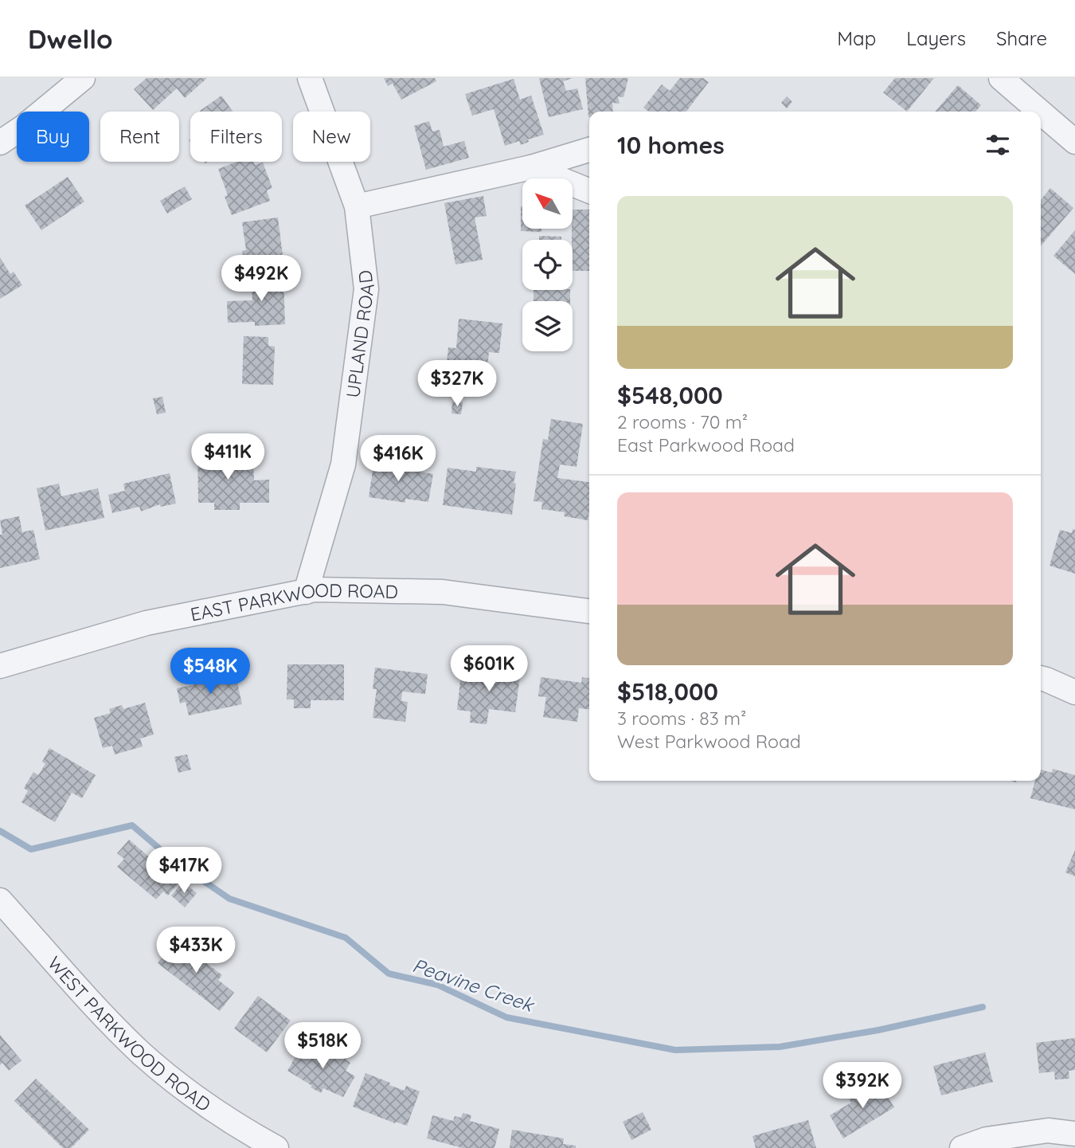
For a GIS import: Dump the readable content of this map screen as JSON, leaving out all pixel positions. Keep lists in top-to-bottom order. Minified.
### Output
{"streets":{"street":["UPLAND ROAD","EAST PARKWOOD ROAD","WEST PARKWOOD ROAD"]},"crossings":[["UPLAND ROAD","EAST PARKWOOD ROAD"]],"water":["Peavine Creek"],"north":"top left","page":{"header":"Dwello","nav":["Map","Layers","Share"],"chip":["Buy","Rent","Filters","New"],"heading":"10 homes","list":[{"name":"$548,000","note":"2 rooms · 70 m² · East Parkwood Road"},{"name":"$518,000","note":"3 rooms · 83 m² · West Parkwood Road"}],"price":["$492K","$327K","$411K","$416K","$601K","$548K","$417K","$433K","$518K","$392K"]}}
